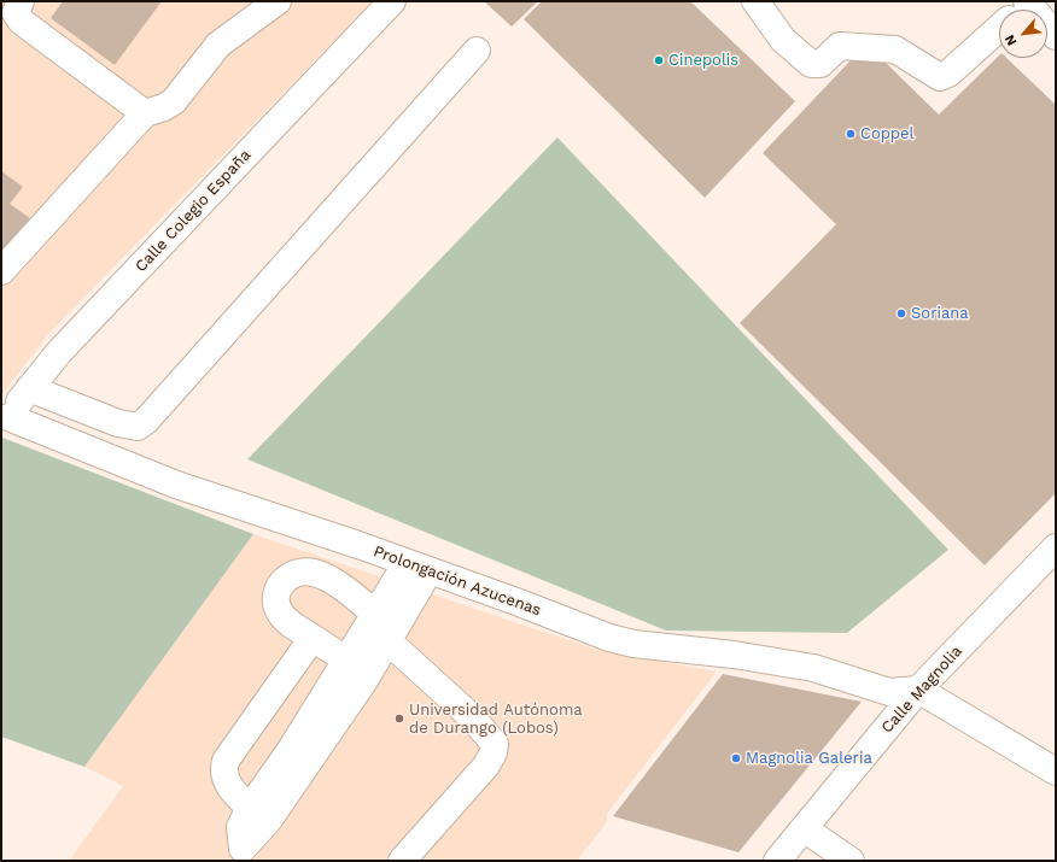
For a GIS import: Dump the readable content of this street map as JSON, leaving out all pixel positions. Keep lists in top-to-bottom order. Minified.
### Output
{"streets":{"street":["Calle Colegio España","Prolongación Azucenas","Calle Magnolia"]},"crossings":[["Calle Colegio España","Prolongación Azucenas"],["Prolongación Azucenas","Calle Magnolia"]],"places":["Cinepolis","Coppel","Soriana","Universidad Autónoma de Durango (Lobos)","Magnolia Galeria"],"north":"bottom left"}
